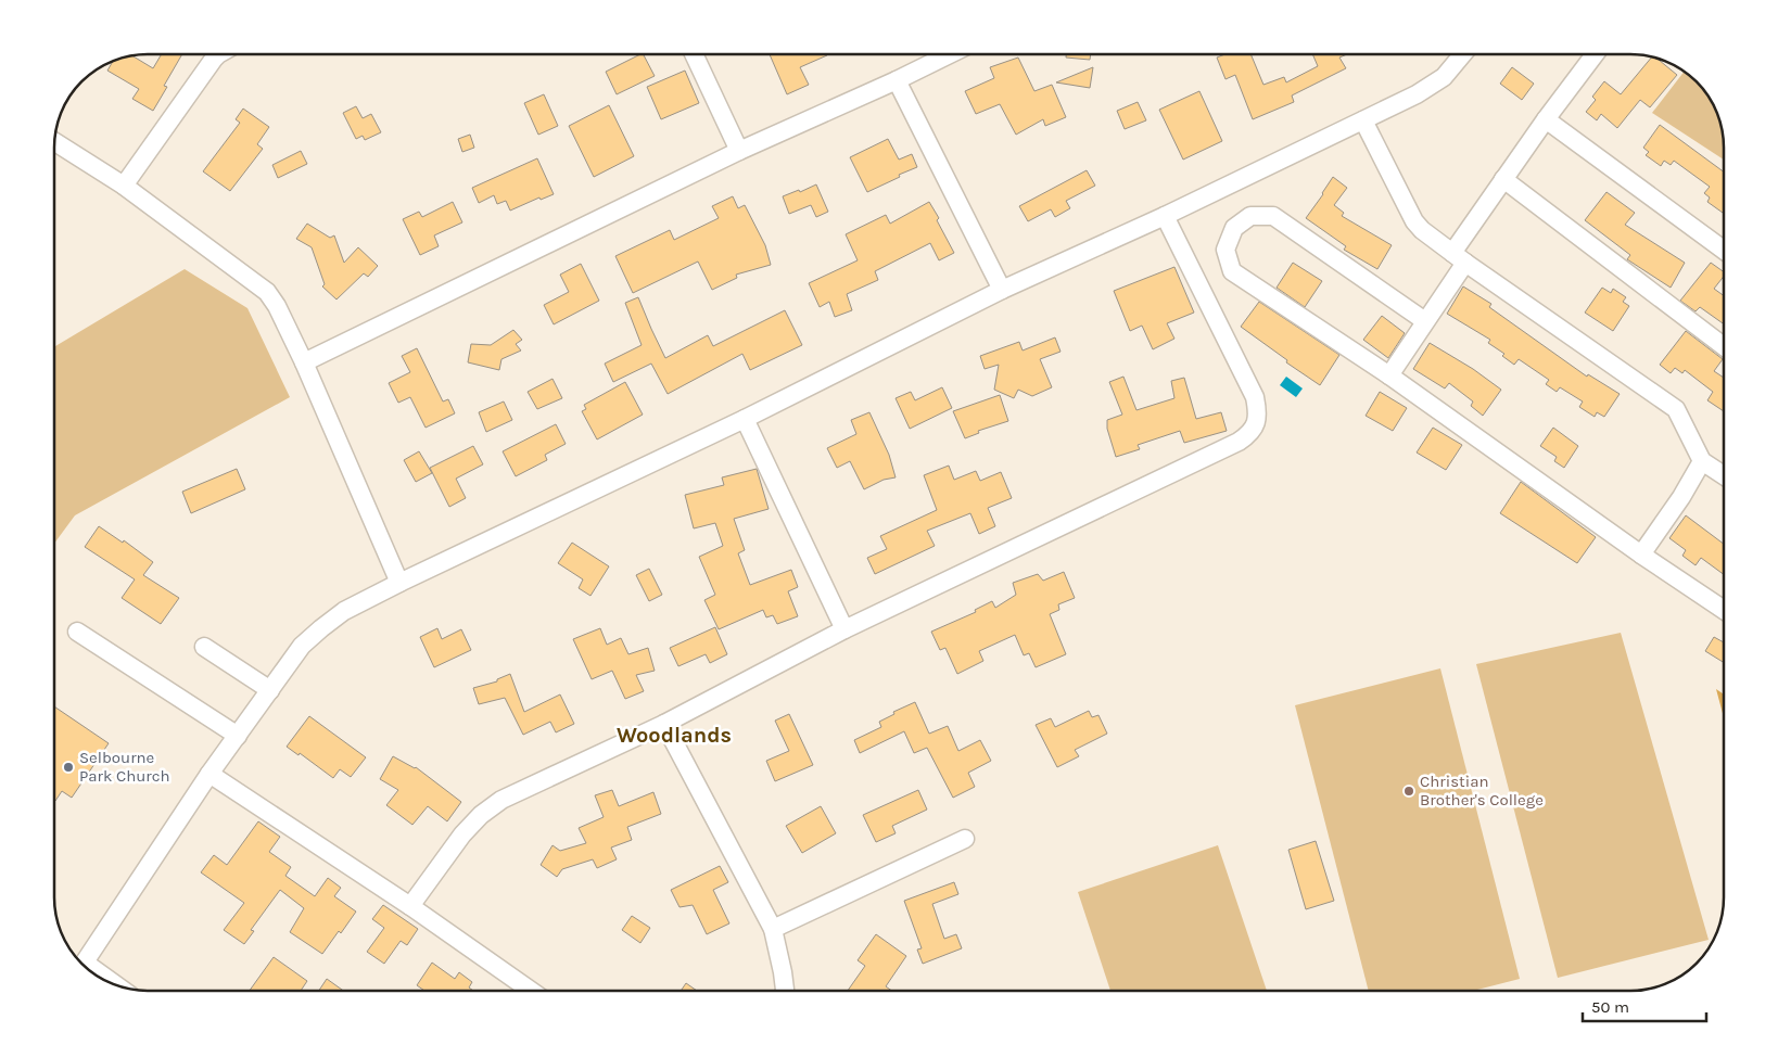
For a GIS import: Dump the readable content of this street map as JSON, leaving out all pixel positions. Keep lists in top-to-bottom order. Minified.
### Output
{"districts":["Woodlands"],"places":["Selbourne Park Church","Christian Brother's College"],"scale_bar":"50 m"}
